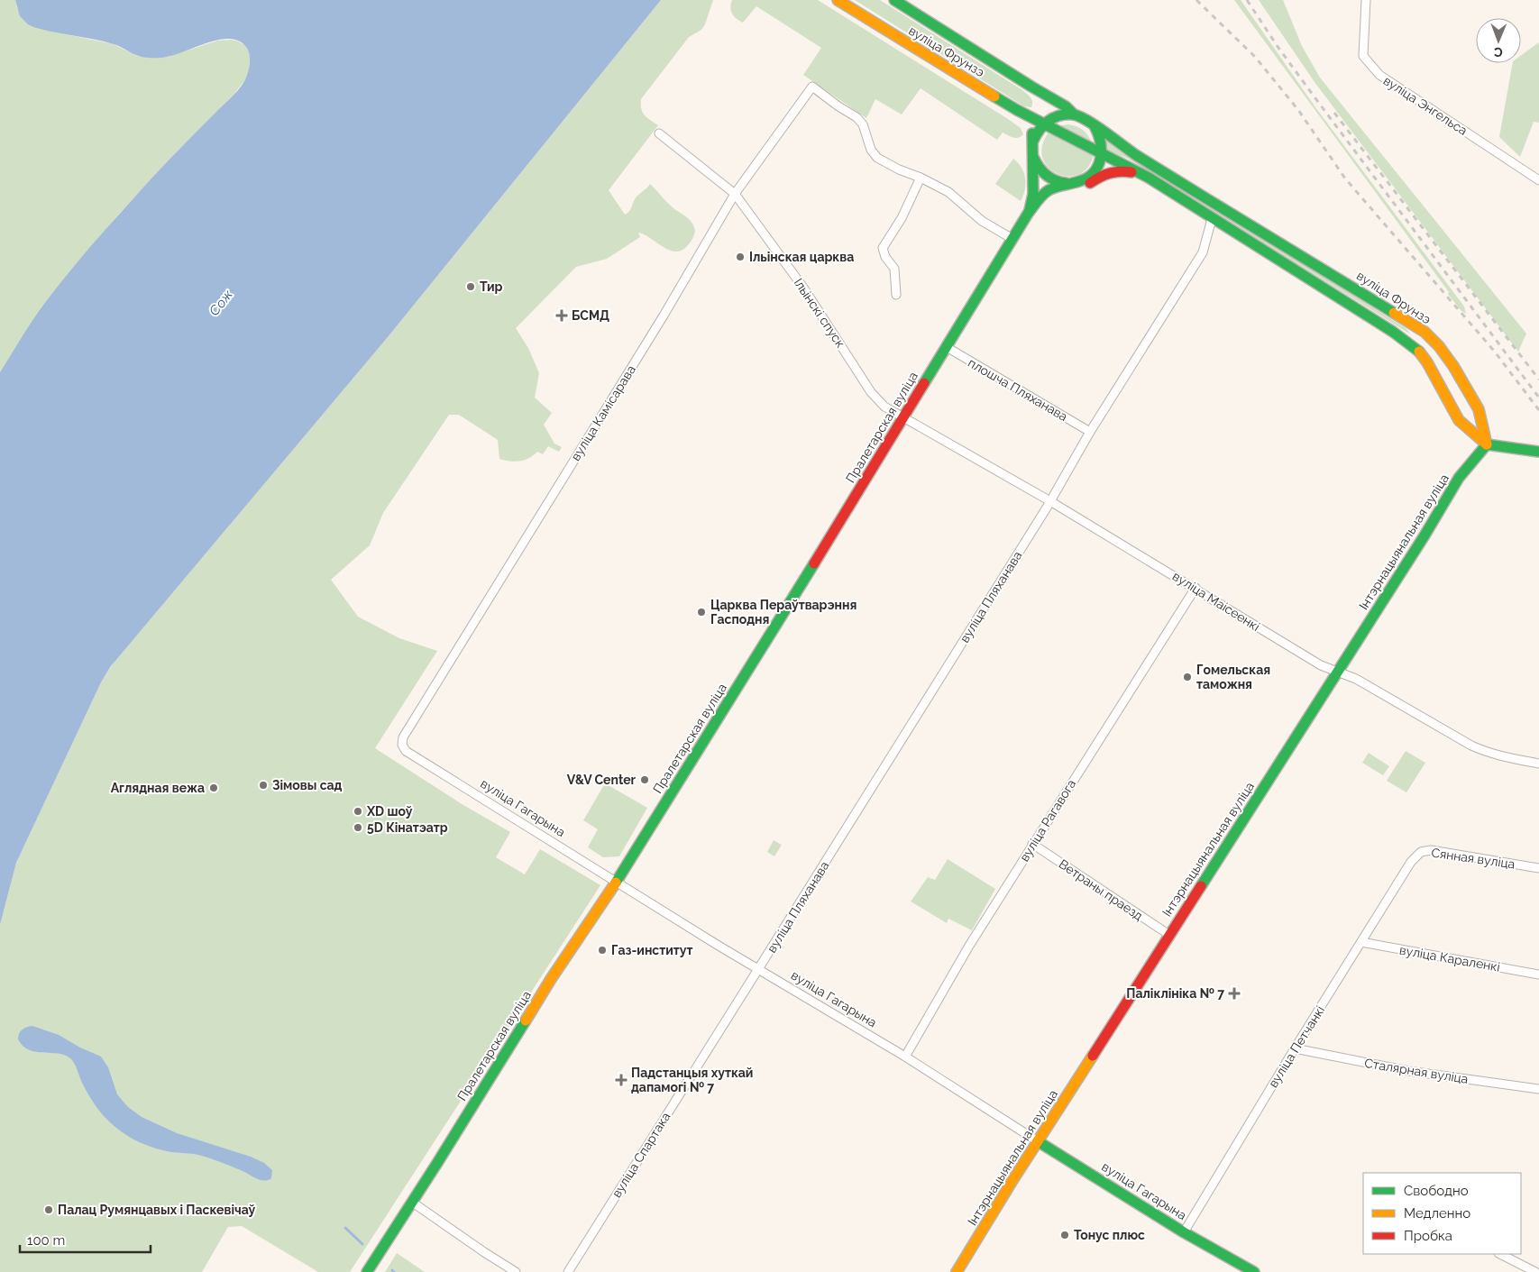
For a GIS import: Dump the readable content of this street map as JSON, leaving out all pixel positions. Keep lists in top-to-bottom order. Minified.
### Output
{"streets":{"main road":["вуліца Фрунзэ","Пралетарская вуліца","Інтэрнацыянальная вуліца","вуліца Гагарына"],"street":["вуліца Энгельса","Ільінскі спуск","плошча Пляханава","вуліца Камісарава","вуліца Пляханава","вуліца Маісеенкі","вуліца Рагавога","Сянная вуліца","Ветраны праезд","вуліца Караленкі","вуліца Петчанкі","Сталярная вуліца","вуліца Спартака"]},"crossings":[["вуліца Фрунзэ","Пралетарская вуліца"],["вуліца Фрунзэ","Інтэрнацыянальная вуліца"],["вуліца Фрунзэ","вуліца Пляханава"],["Ільінскі спуск","вуліца Камісарава"],["Ільінскі спуск","Пралетарская вуліца"],["Ільінскі спуск","вуліца Маісеенкі"],["плошча Пляханава","Пралетарская вуліца"],["плошча Пляханава","вуліца Пляханава"],["вуліца Камісарава","вуліца Гагарына"],["Пралетарская вуліца","вуліца Маісеенкі"],["Пралетарская вуліца","вуліца Гагарына"],["Інтэрнацыянальная вуліца","вуліца Маісеенкі"],["Інтэрнацыянальная вуліца","вуліца Гагарына"],["Інтэрнацыянальная вуліца","Ветраны праезд"],["вуліца Пляханава","вуліца Маісеенкі"],["вуліца Пляханава","вуліца Гагарына"],["вуліца Пляханава","вуліца Спартака"],["вуліца Маісеенкі","вуліца Рагавога"],["вуліца Гагарына","вуліца Рагавога"],["вуліца Гагарына","вуліца Петчанкі"],["вуліца Гагарына","вуліца Спартака"],["вуліца Рагавога","Ветраны праезд"],["Сянная вуліца","вуліца Петчанкі"],["вуліца Караленкі","вуліца Петчанкі"],["вуліца Петчанкі","Сталярная вуліца"]],"water":["Сож"],"places":{"other":["Ільінская царква","Тир","Царква Пераўтварэння Гасподня","Гомельская таможня","V&V Center","Зімовы сад","Аглядная вежа","XD шоў","5D Кінатэатр","Газ-институт","Палац Румянцавых і Паскевічаў","Тонус плюс"],"health":["БСМД","Паліклініка № 7","Падстанцыя хуткай дапамогі № 7"]},"legend":["Свободно","Медленно","Пробка"],"scale_bar":"100 m","north":"bottom"}
